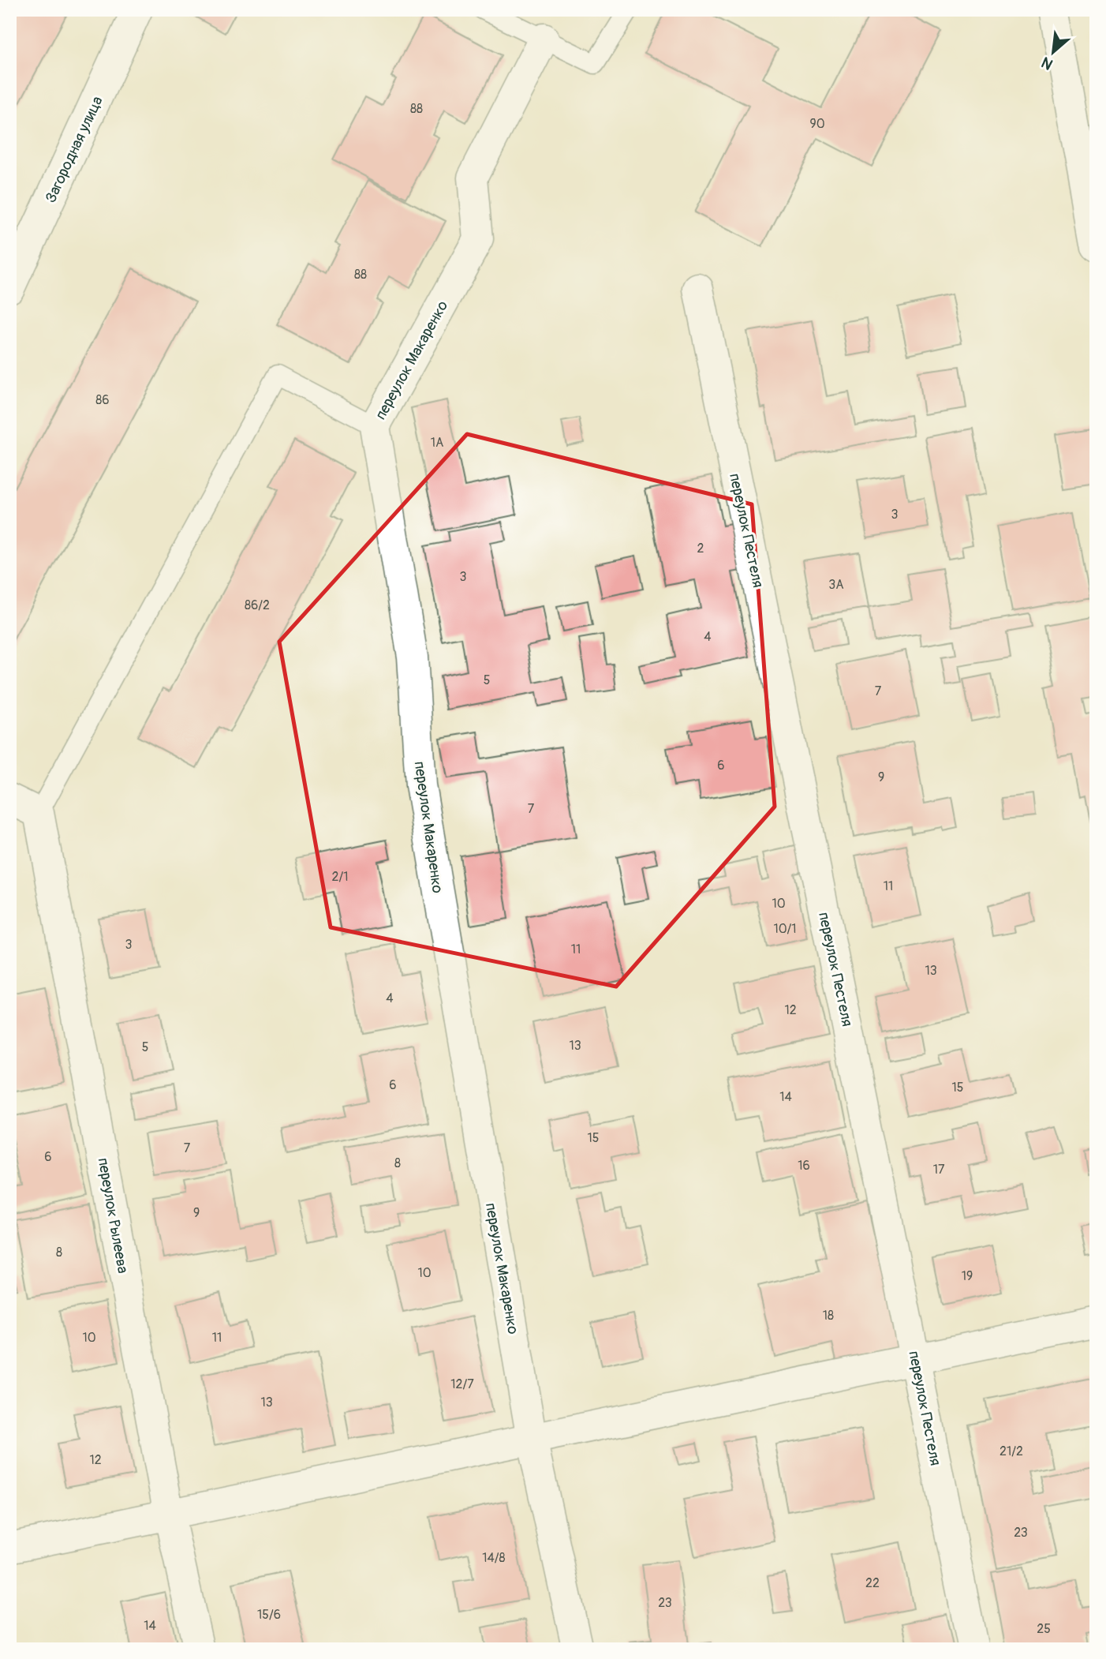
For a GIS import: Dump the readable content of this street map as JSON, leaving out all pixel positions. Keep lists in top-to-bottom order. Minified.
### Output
{"streets":{"street":["Загородная улица","переулок Макаренко","переулок Пестеля","переулок Рылеева"]},"house_numbers":["88","90","88","86","1А","3","2","3","3А","86/2","4","5","7","6","9","7","2/1","11","10","10/1","3","11","13","4","12","13","5","6","15","14","15","7","6","8","16","17","9","8","10","19","18","10","11","12/7","13","21/2","12","23","14/8","22","23","15/6","14","25"],"north":"bottom left"}
